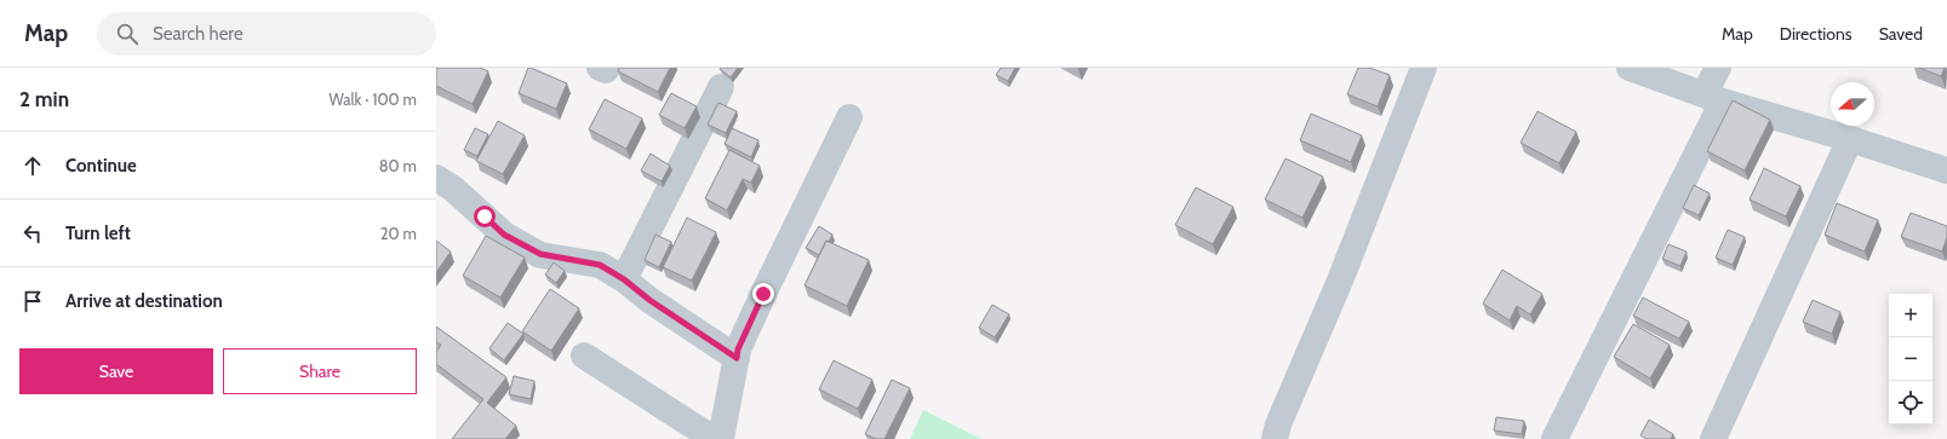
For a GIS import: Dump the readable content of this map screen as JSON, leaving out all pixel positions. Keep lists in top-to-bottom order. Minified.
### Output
{"north":"left","page":{"header":"Map","search":"Search here","nav":["Map","Directions","Saved"],"heading":["2 min","Walk · 100 m"],"list":[["Continue","80 m"],["Turn left","20 m"],"Arrive at destination"],"map_buttons":["+","−"],"buttons":["Save","Share"]}}
